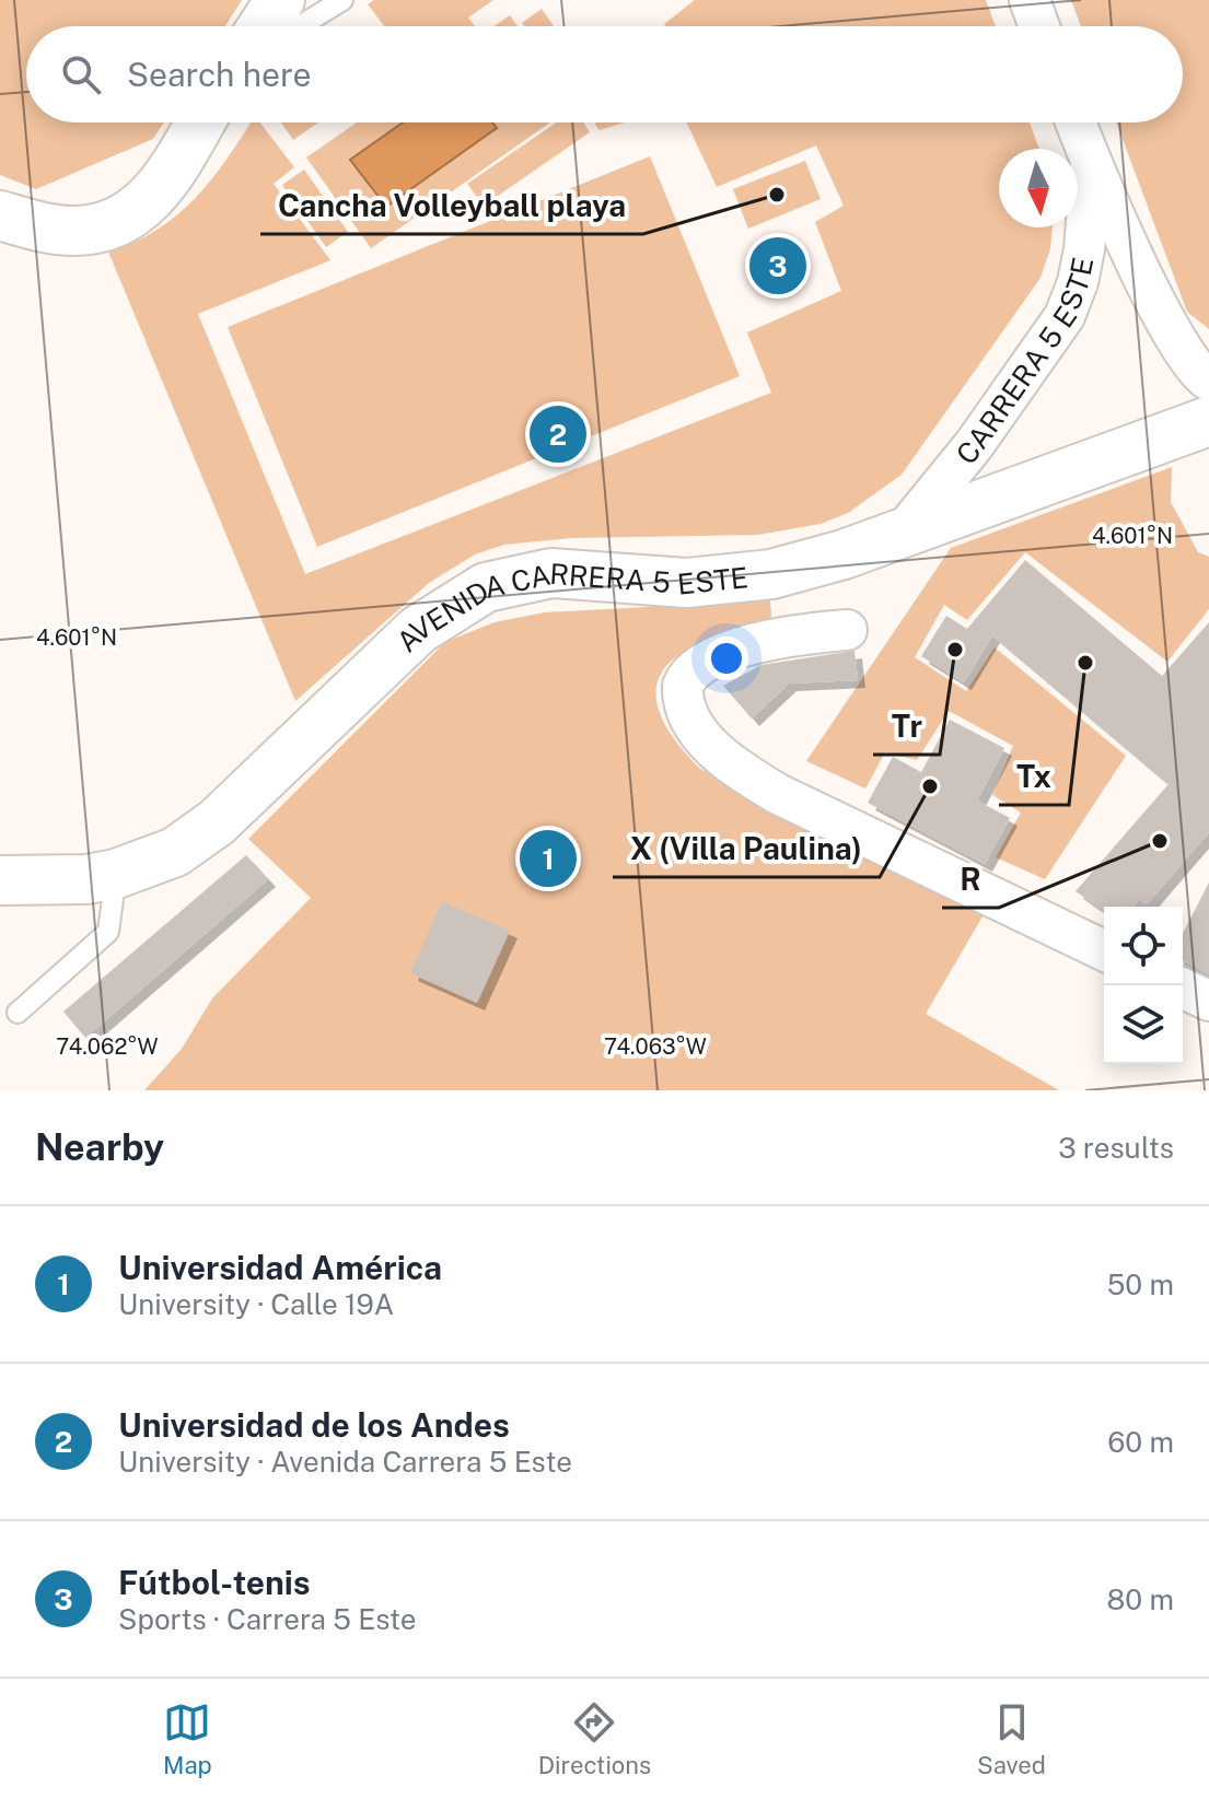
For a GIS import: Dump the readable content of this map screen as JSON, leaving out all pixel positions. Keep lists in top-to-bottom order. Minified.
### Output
{"streets":{"main road":["AVENIDA CARRERA 5 ESTE"],"street":["CARRERA 5 ESTE"]},"crossings":[["CARRERA 5 ESTE","AVENIDA CARRERA 5 ESTE"]],"places":["Cancha Volleyball playa","Tr","Tx","X (Villa Paulina)","R"],"north":"bottom","page":{"search":"Search here","pins":["3","2","1"],"heading":["Nearby","3 results"],"list":[{"mark":"1","name":"Universidad América","note":"University · Calle 19A","value":"50 m"},{"mark":"2","name":"Universidad de los Andes","note":"University · Avenida Carrera 5 Este","value":"60 m"},{"mark":"3","name":"Fútbol-tenis","note":"Sports · Carrera 5 Este","value":"80 m"}],"nav":["Map","Directions","Saved"]},"coordinates":["4.601°N","74.062°W","74.063°W"]}
